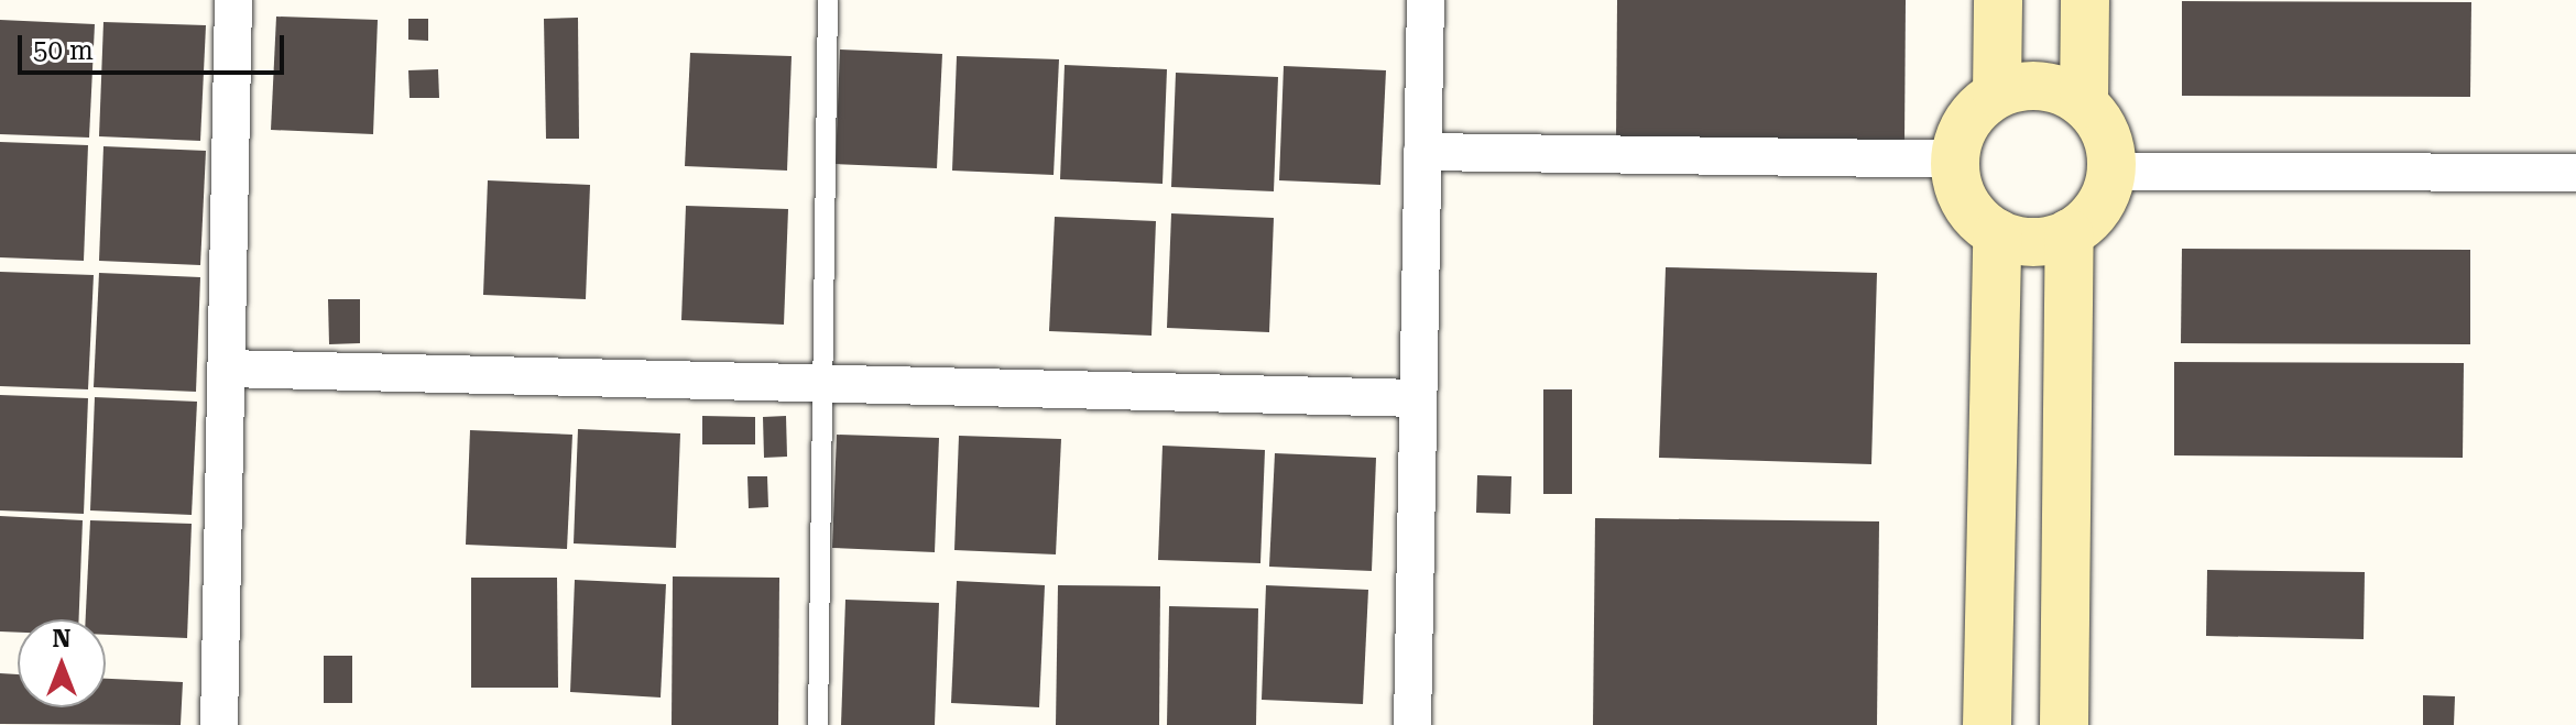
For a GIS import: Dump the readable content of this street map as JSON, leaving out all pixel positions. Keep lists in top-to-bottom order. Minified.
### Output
{"scale_bar":"50 m","north":"top"}
